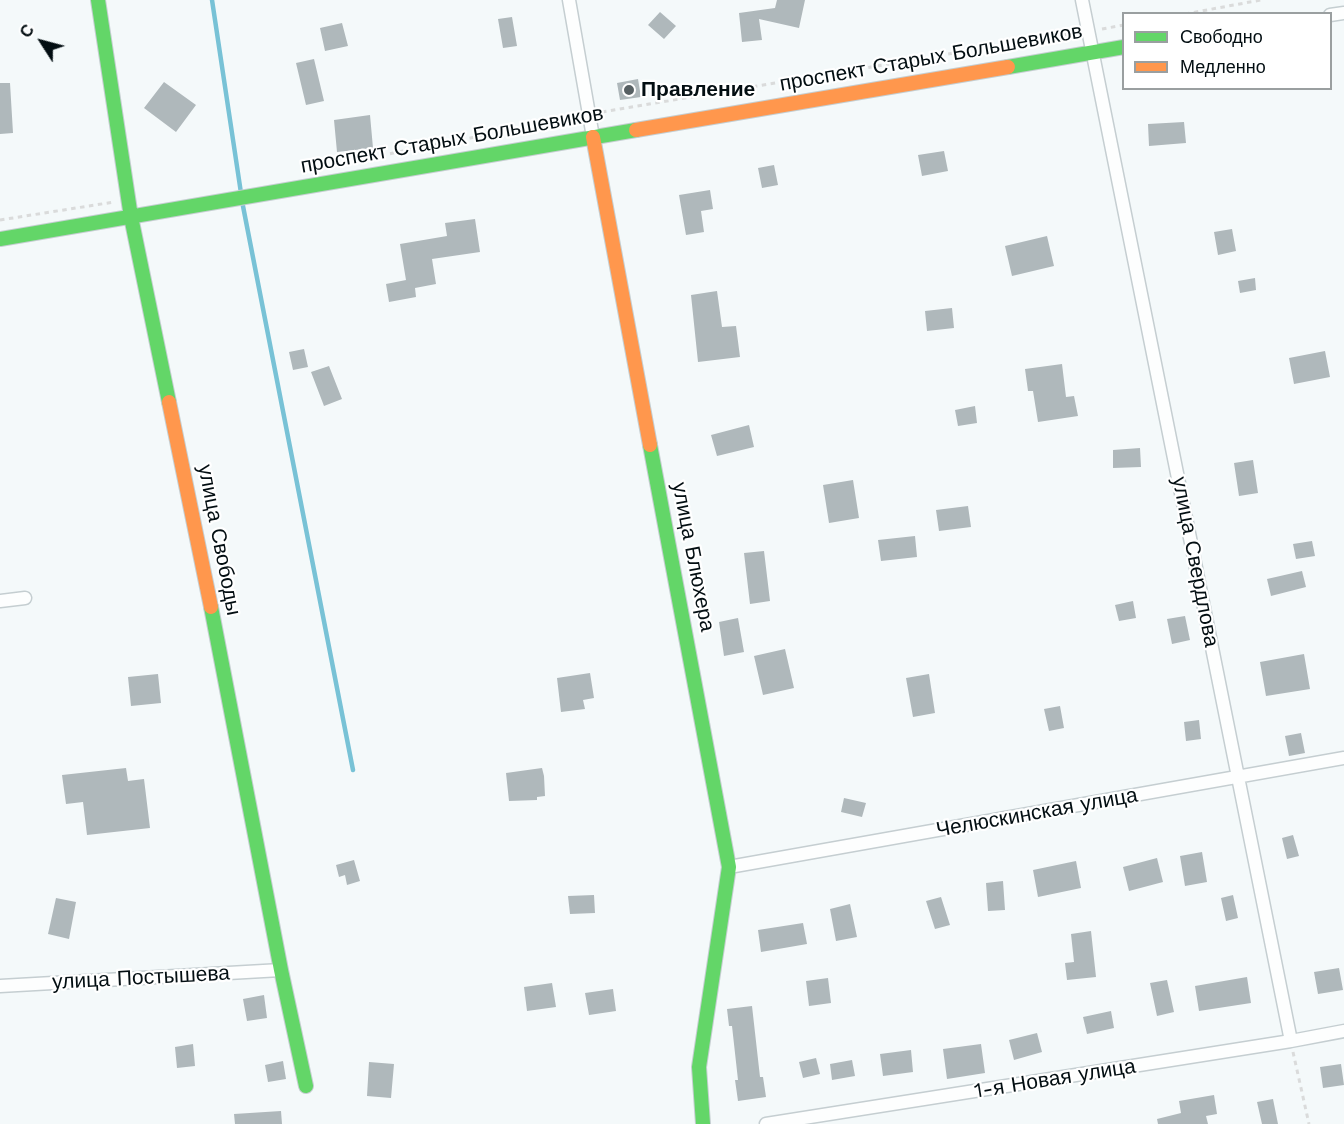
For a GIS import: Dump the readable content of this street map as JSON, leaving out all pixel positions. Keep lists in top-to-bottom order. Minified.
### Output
{"streets":{"street":["проспект Старых Большевиков","улица Свободы","улица Блюхера","улица Свердлова","Челюскинская улица","улица Постышева","1-я Новая улица"]},"crossings":[["проспект Старых Большевиков","улица Свободы"],["проспект Старых Большевиков","улица Блюхера"],["проспект Старых Большевиков","улица Свердлова"],["улица Свободы","улица Постышева"],["улица Блюхера","Челюскинская улица"],["улица Свердлова","Челюскинская улица"],["улица Свердлова","1-я Новая улица"]],"places":["Правление"],"legend":["Свободно","Медленно"],"north":"top left"}
